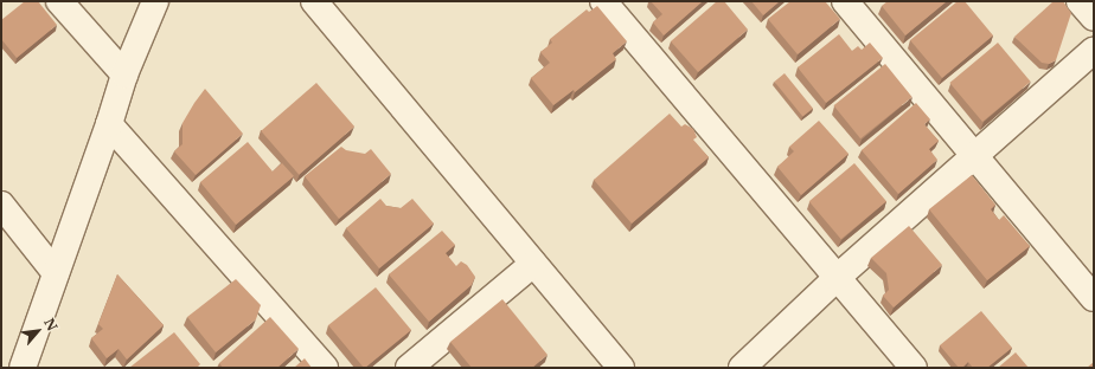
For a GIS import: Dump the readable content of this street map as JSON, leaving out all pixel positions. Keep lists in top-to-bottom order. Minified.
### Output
{"north":"top right"}
